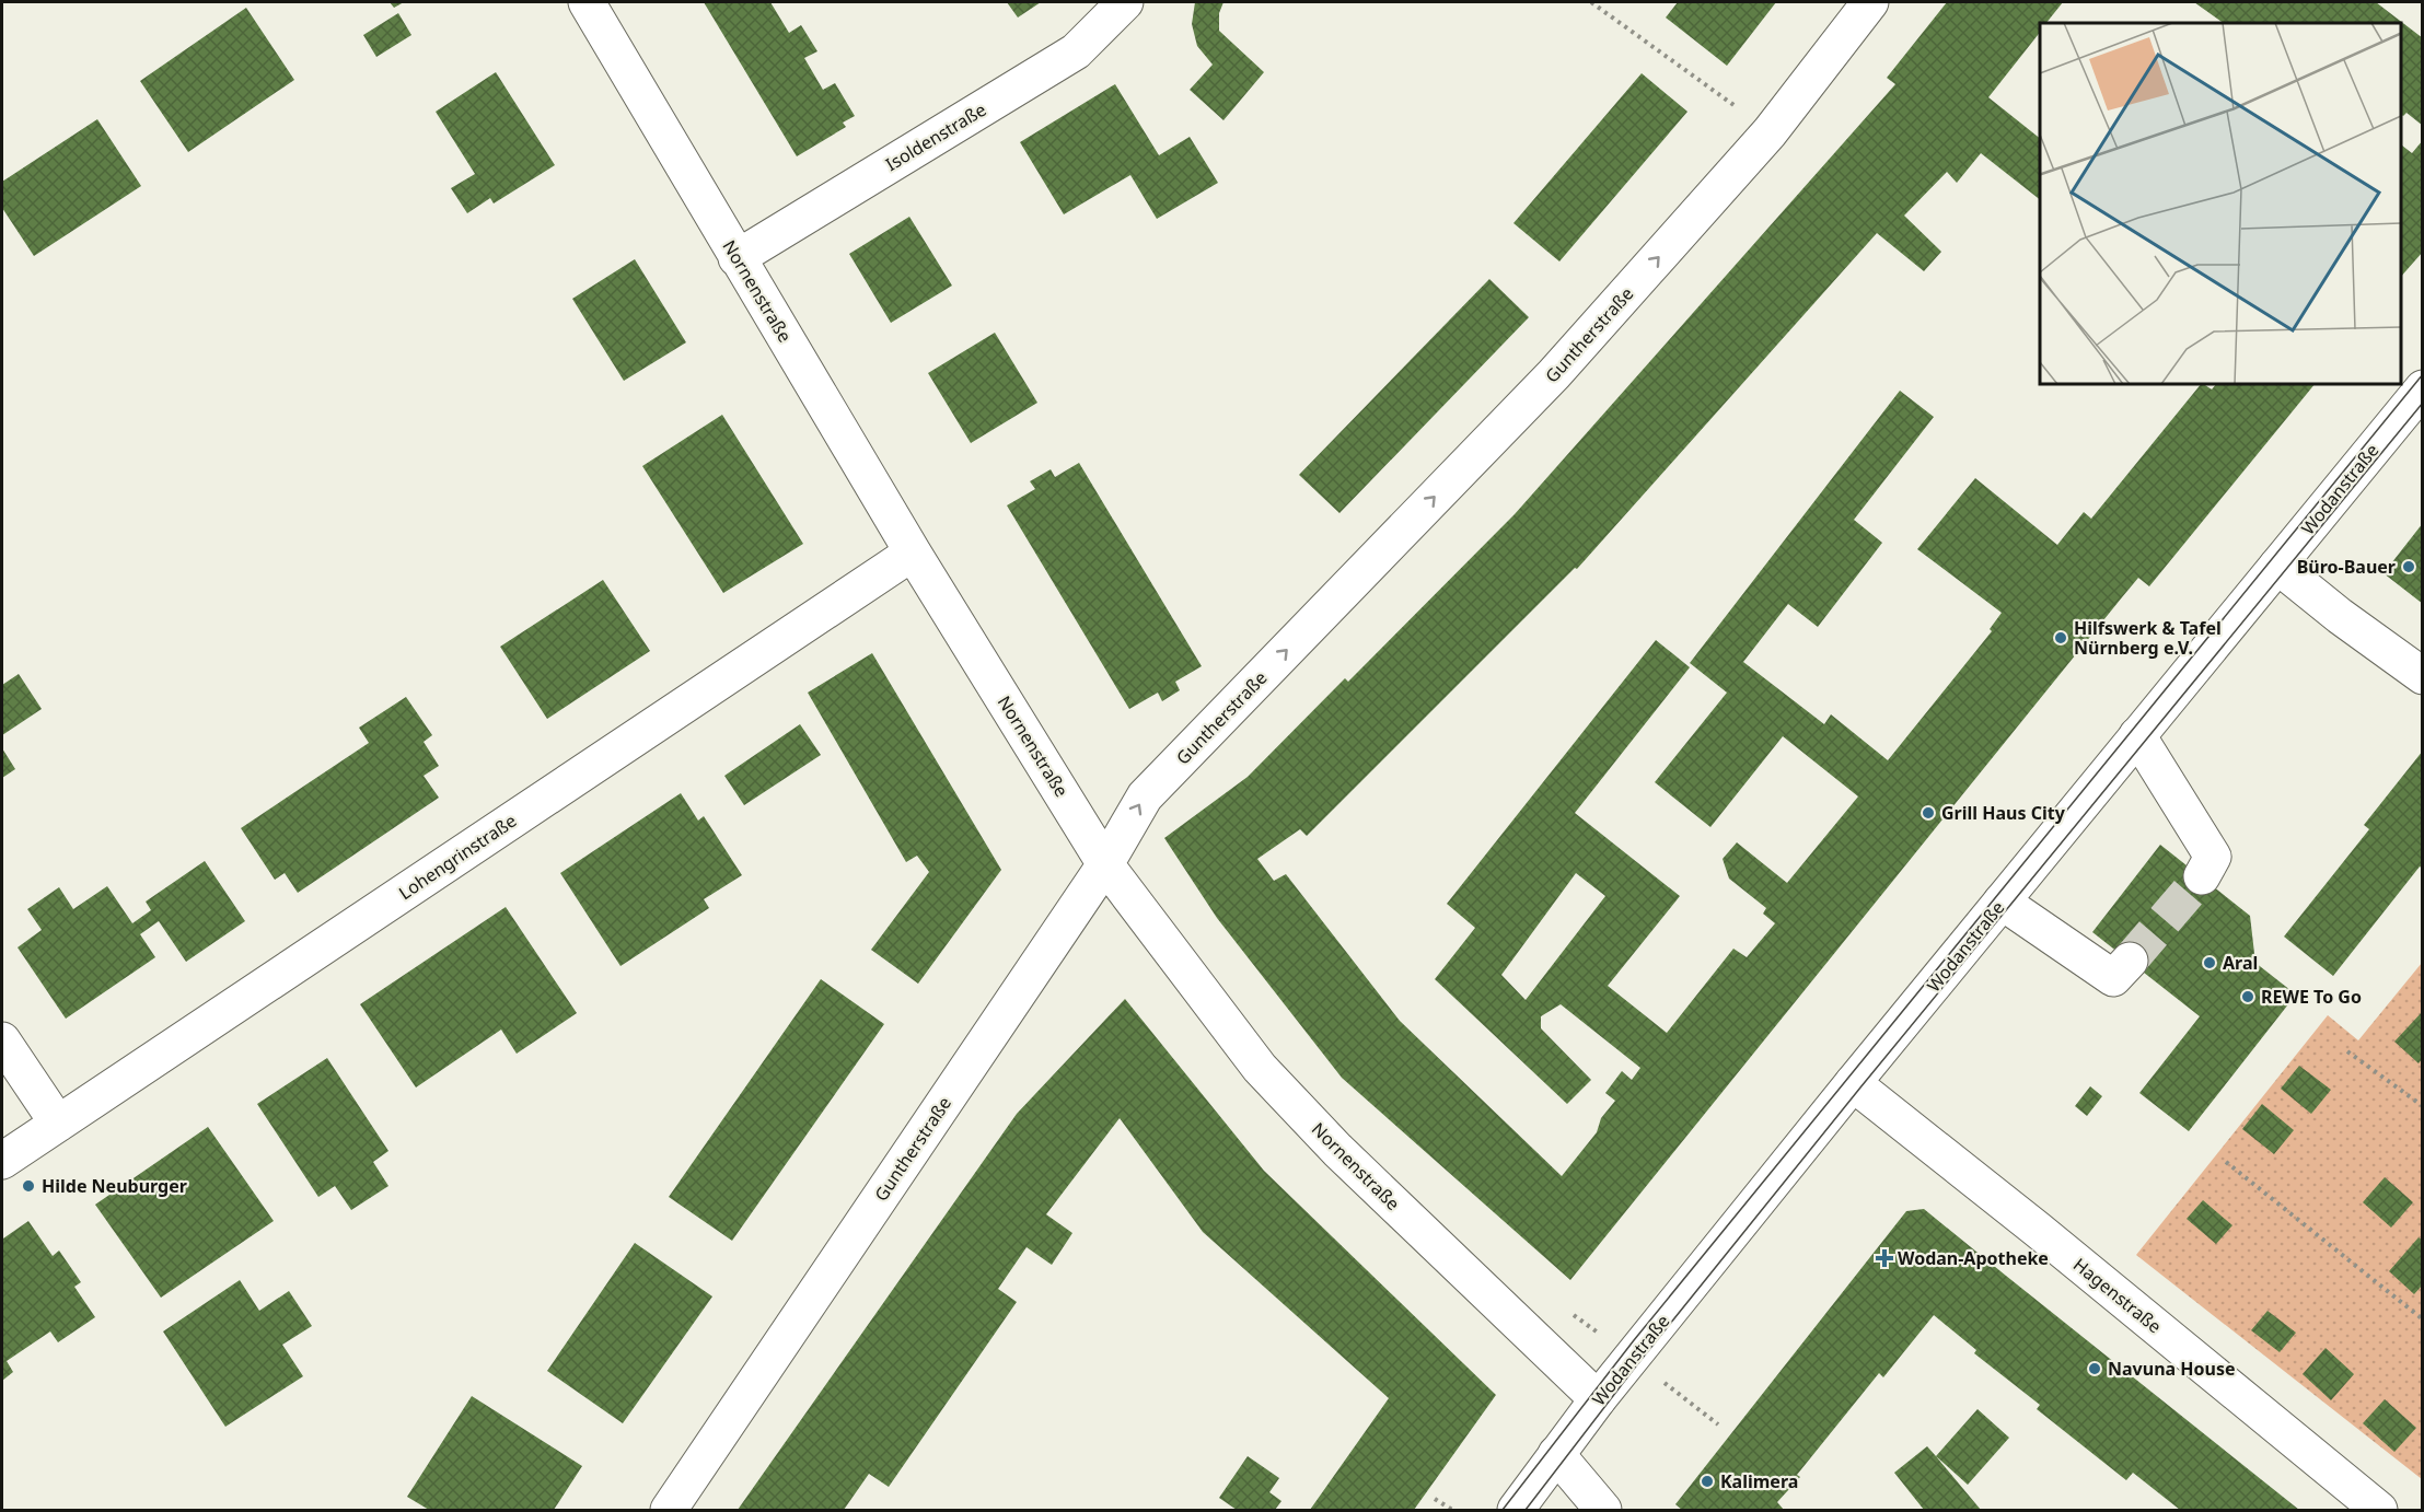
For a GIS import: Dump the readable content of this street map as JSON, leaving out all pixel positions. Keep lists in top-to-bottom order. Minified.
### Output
{"streets":{"street":["Isoldenstraße","Nornenstraße","Guntherstraße","Wodanstraße","Lohengrinstraße","Hagenstraße"]},"crossings":[["Isoldenstraße","Nornenstraße"],["Nornenstraße","Guntherstraße"],["Nornenstraße","Wodanstraße"],["Nornenstraße","Lohengrinstraße"],["Wodanstraße","Hagenstraße"]],"one_way":["Guntherstraße"],"places":{"other":["Büro-Bauer","Hilfswerk & Tafel Nürnberg e.V.","Grill Haus City","Aral","REWE To Go","Hilde Neuburger","Navuna House","Kalimera"],"health":["Wodan-Apotheke"]}}
